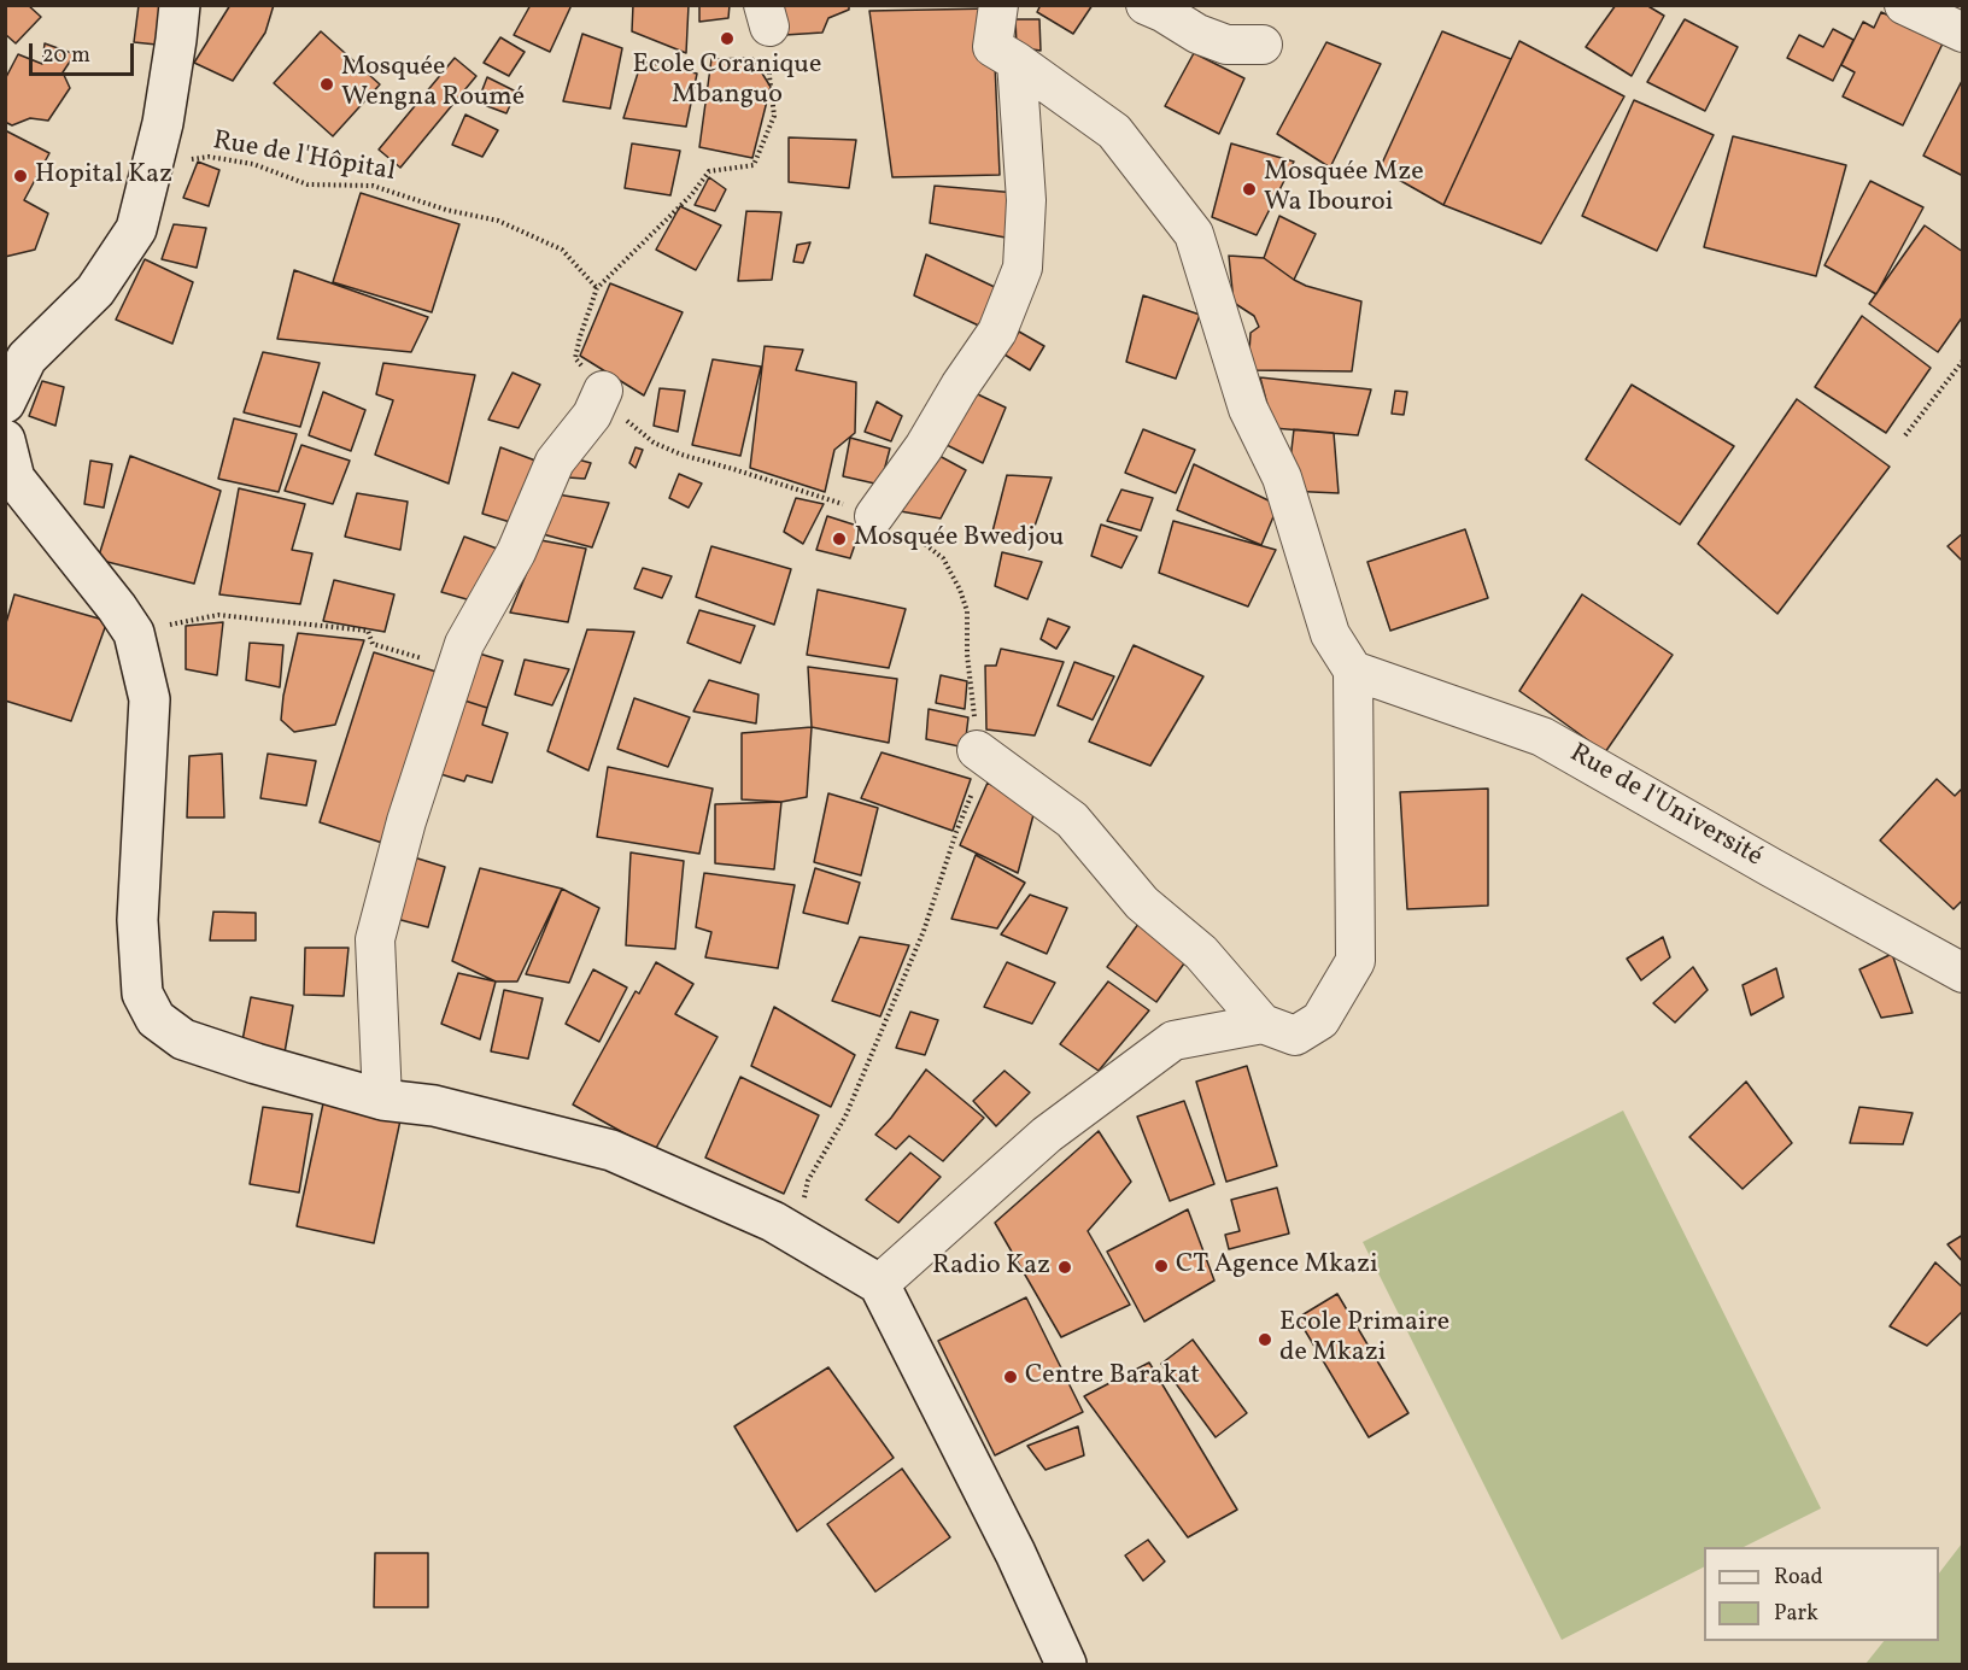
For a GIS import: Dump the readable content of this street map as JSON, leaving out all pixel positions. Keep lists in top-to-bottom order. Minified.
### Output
{"streets":{"street":["Rue de l'Université"],"path":["Rue de l'Hôpital"]},"places":["Ecole Coranique Mbanguo","Mosquée Wengna Roumé","Hopital Kaz","Mosquée Mze Wa Ibouroi","Mosquée Bwedjou","CT Agence Mkazi","Radio Kaz","Ecole Primaire de Mkazi","Centre Barakat"],"legend":["Road","Park"],"scale_bar":"20 m"}
